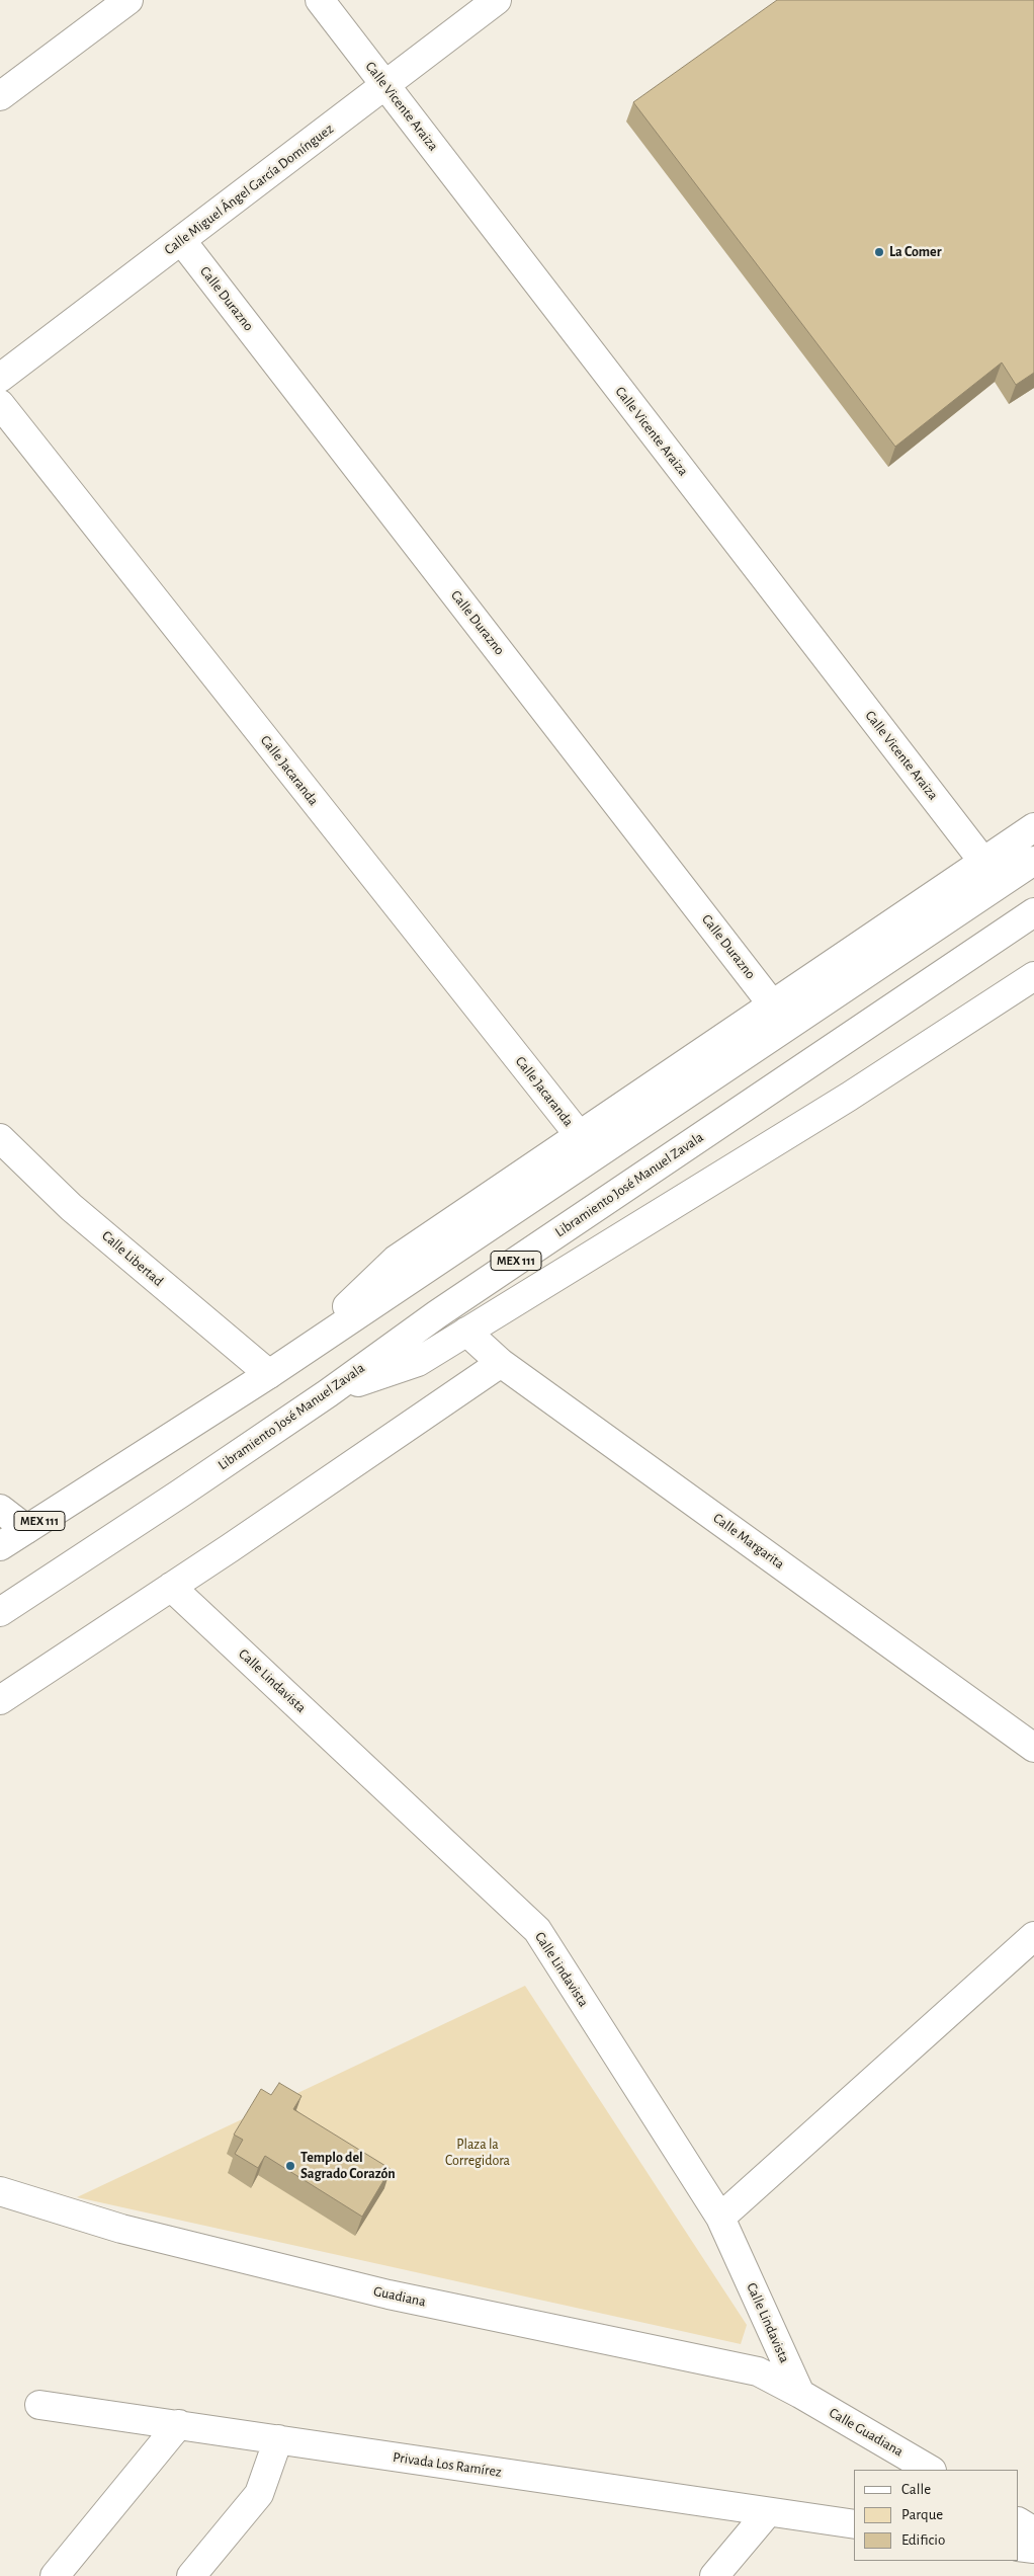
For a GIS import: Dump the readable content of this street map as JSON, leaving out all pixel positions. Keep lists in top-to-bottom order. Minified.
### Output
{"streets":{"street":["Calle Vicente Araiza","Calle Miguel Ángel García Domínguez","Calle Durazno","Calle Jacaranda","Libramiento José Manuel Zavala","Calle Libertad","MEX 111","Calle Margarita","Calle Lindavista","Guadiana","Calle Guadiana","Privada Los Ramírez"]},"crossings":[["Calle Vicente Araiza","Calle Miguel Ángel García Domínguez"],["Calle Miguel Ángel García Domínguez","Calle Durazno"],["Calle Libertad","MEX 111"],["Calle Lindavista","Guadiana"],["Calle Lindavista","Calle Guadiana"],["Guadiana","Calle Guadiana"]],"parks":["Plaza la Corregidora"],"places":["La Comer","Templo del Sagrado Corazón"],"legend":["Calle","Parque","Edificio"]}
